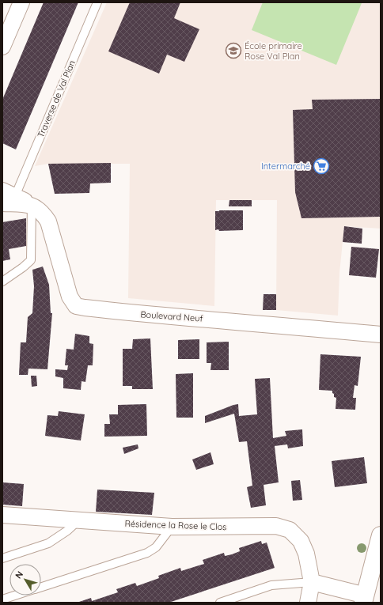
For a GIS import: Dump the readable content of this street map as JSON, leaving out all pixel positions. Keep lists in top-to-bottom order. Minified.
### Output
{"streets":{"street":["Boulevard Neuf","Résidence la Rose le Clos"],"lane":["Traverse de Val Plan"]},"places":{"school or university":["École primaire Rose Val Plan"],"supermarket":["Intermarché"]},"north":"top left"}
